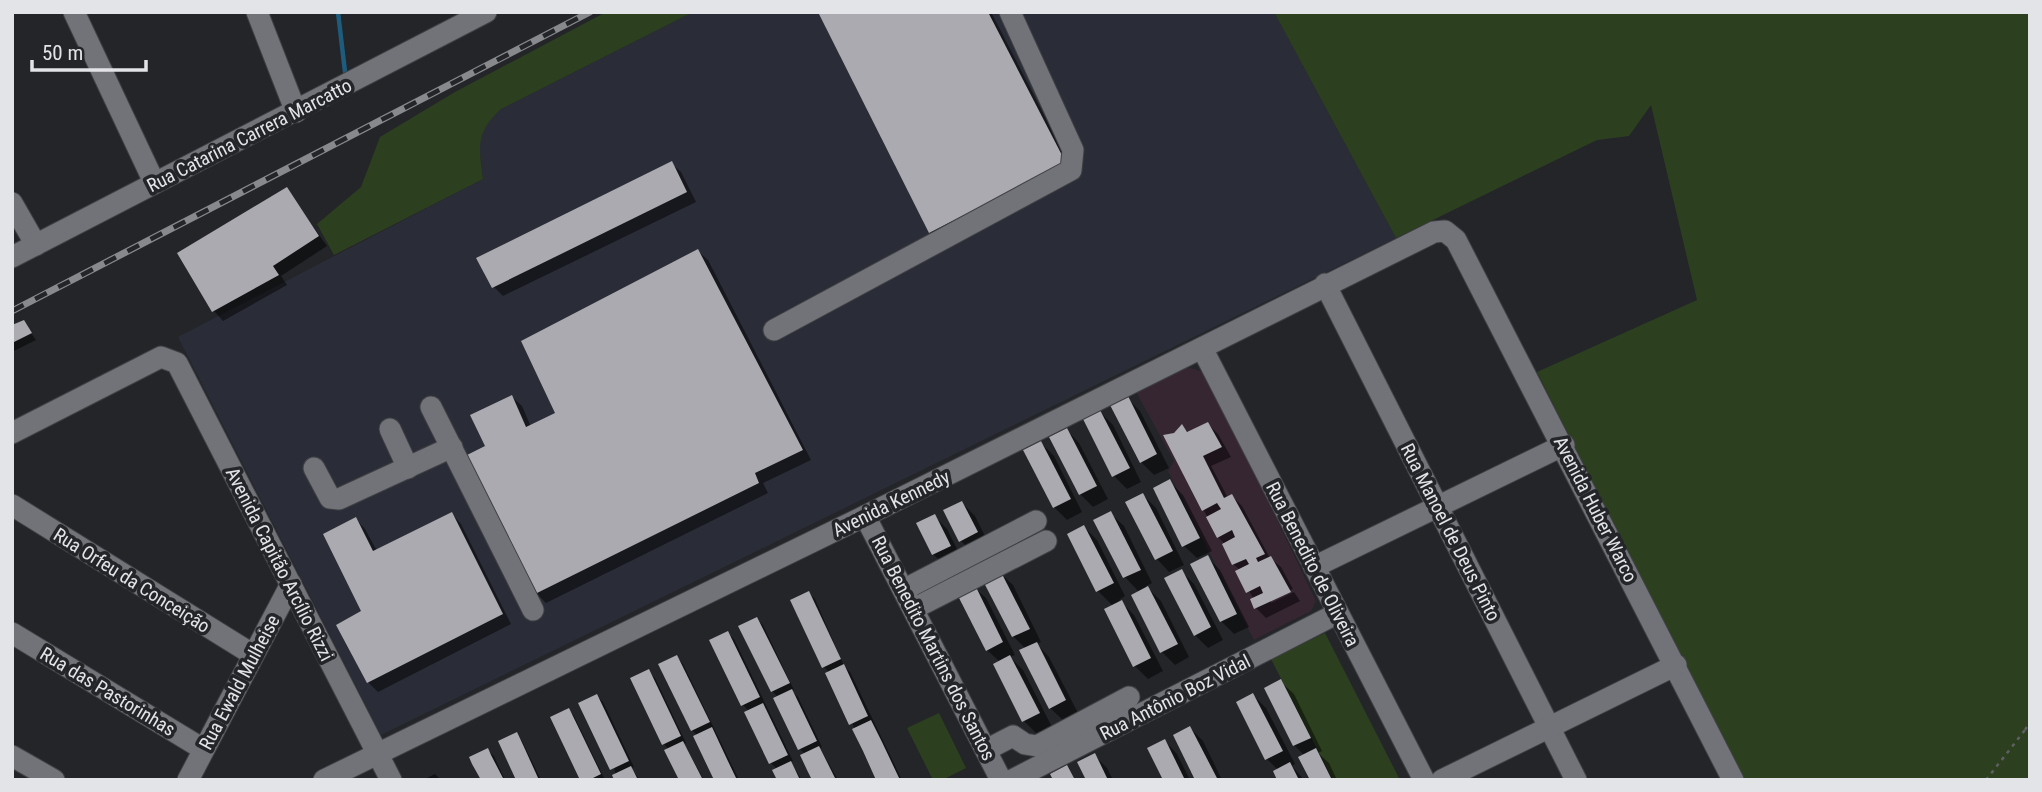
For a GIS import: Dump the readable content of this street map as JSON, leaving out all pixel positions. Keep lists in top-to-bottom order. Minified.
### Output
{"streets":{"street":["Rua Catarina Carrera Marcatto","Avenida Kennedy","Avenida Huber Warco","Rua Manoel de Deus Pinto","Avenida Capitão Arcílio Rizzi","Rua Benedito de Oliveira","Rua Orfeu da Conceição","Rua Benedito Martins dos Santos","Rua Ewald Mulheise","Rua das Pastorinhas","Rua Antônio Boz Vidal"]},"crossings":[["Avenida Kennedy","Avenida Huber Warco"],["Avenida Kennedy","Rua Manoel de Deus Pinto"],["Avenida Kennedy","Avenida Capitão Arcílio Rizzi"],["Avenida Kennedy","Rua Benedito de Oliveira"],["Avenida Kennedy","Rua Benedito Martins dos Santos"],["Avenida Capitão Arcílio Rizzi","Rua Ewald Mulheise"],["Rua Benedito de Oliveira","Rua Antônio Boz Vidal"],["Rua Orfeu da Conceição","Rua Ewald Mulheise"],["Rua Ewald Mulheise","Rua das Pastorinhas"]],"scale_bar":"50 m"}
